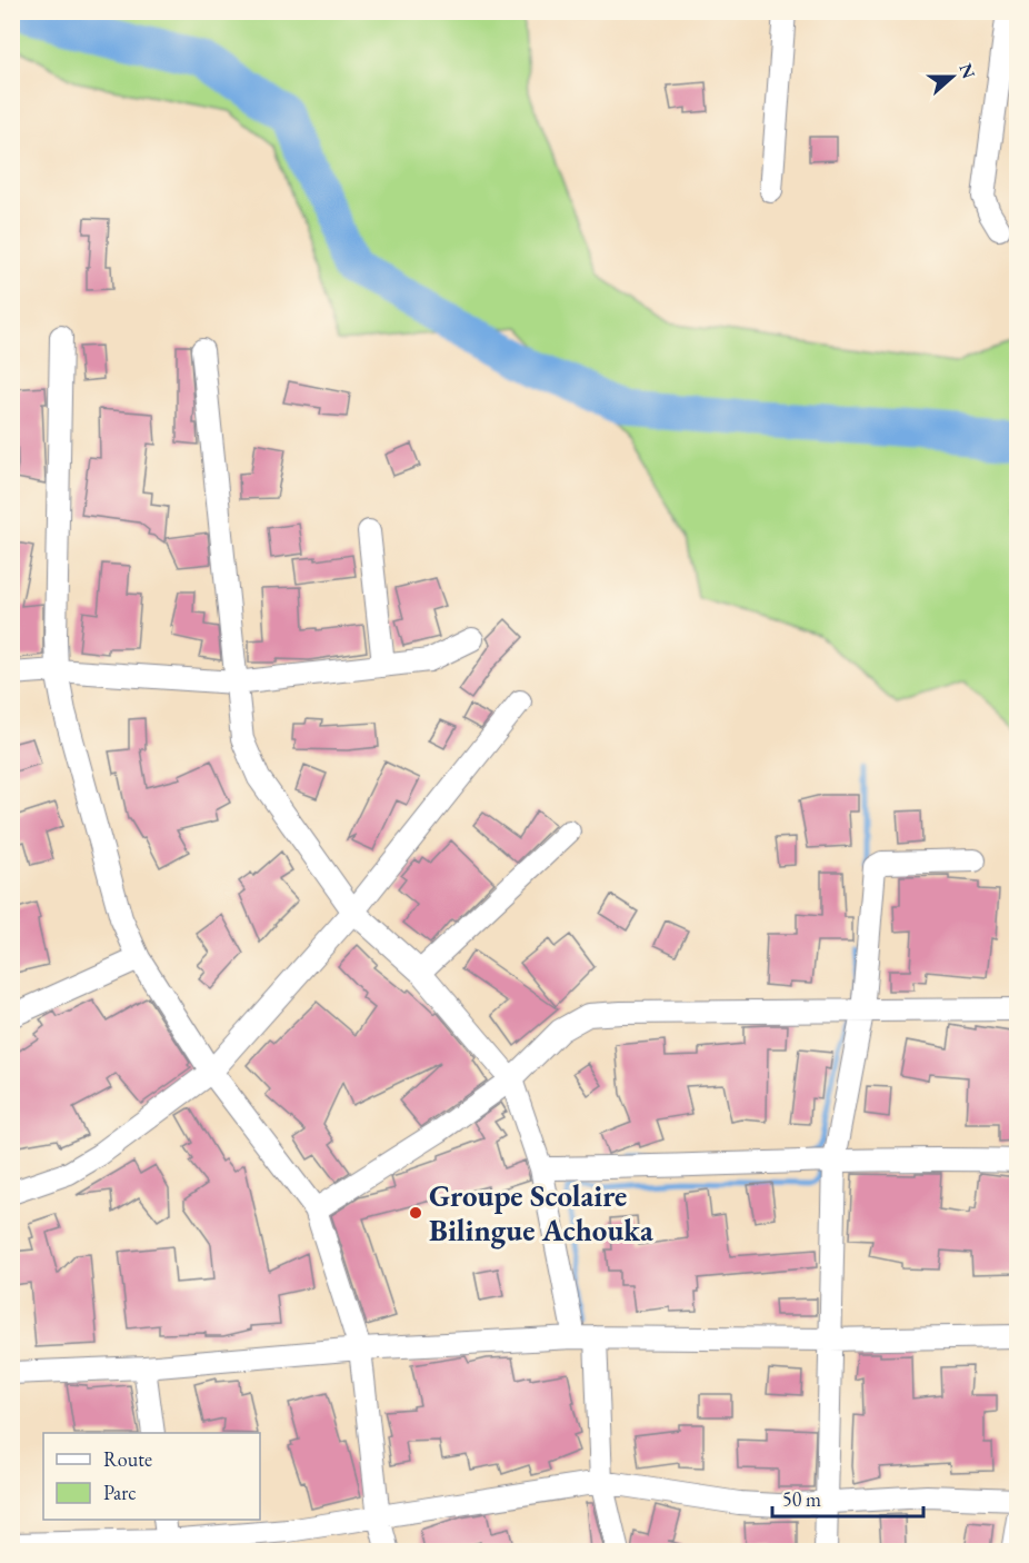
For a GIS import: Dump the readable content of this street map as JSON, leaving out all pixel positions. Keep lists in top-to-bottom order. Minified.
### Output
{"places":["Groupe Scolaire Bilingue Achouka"],"legend":["Route","Parc"],"scale_bar":"50 m","north":"right"}
